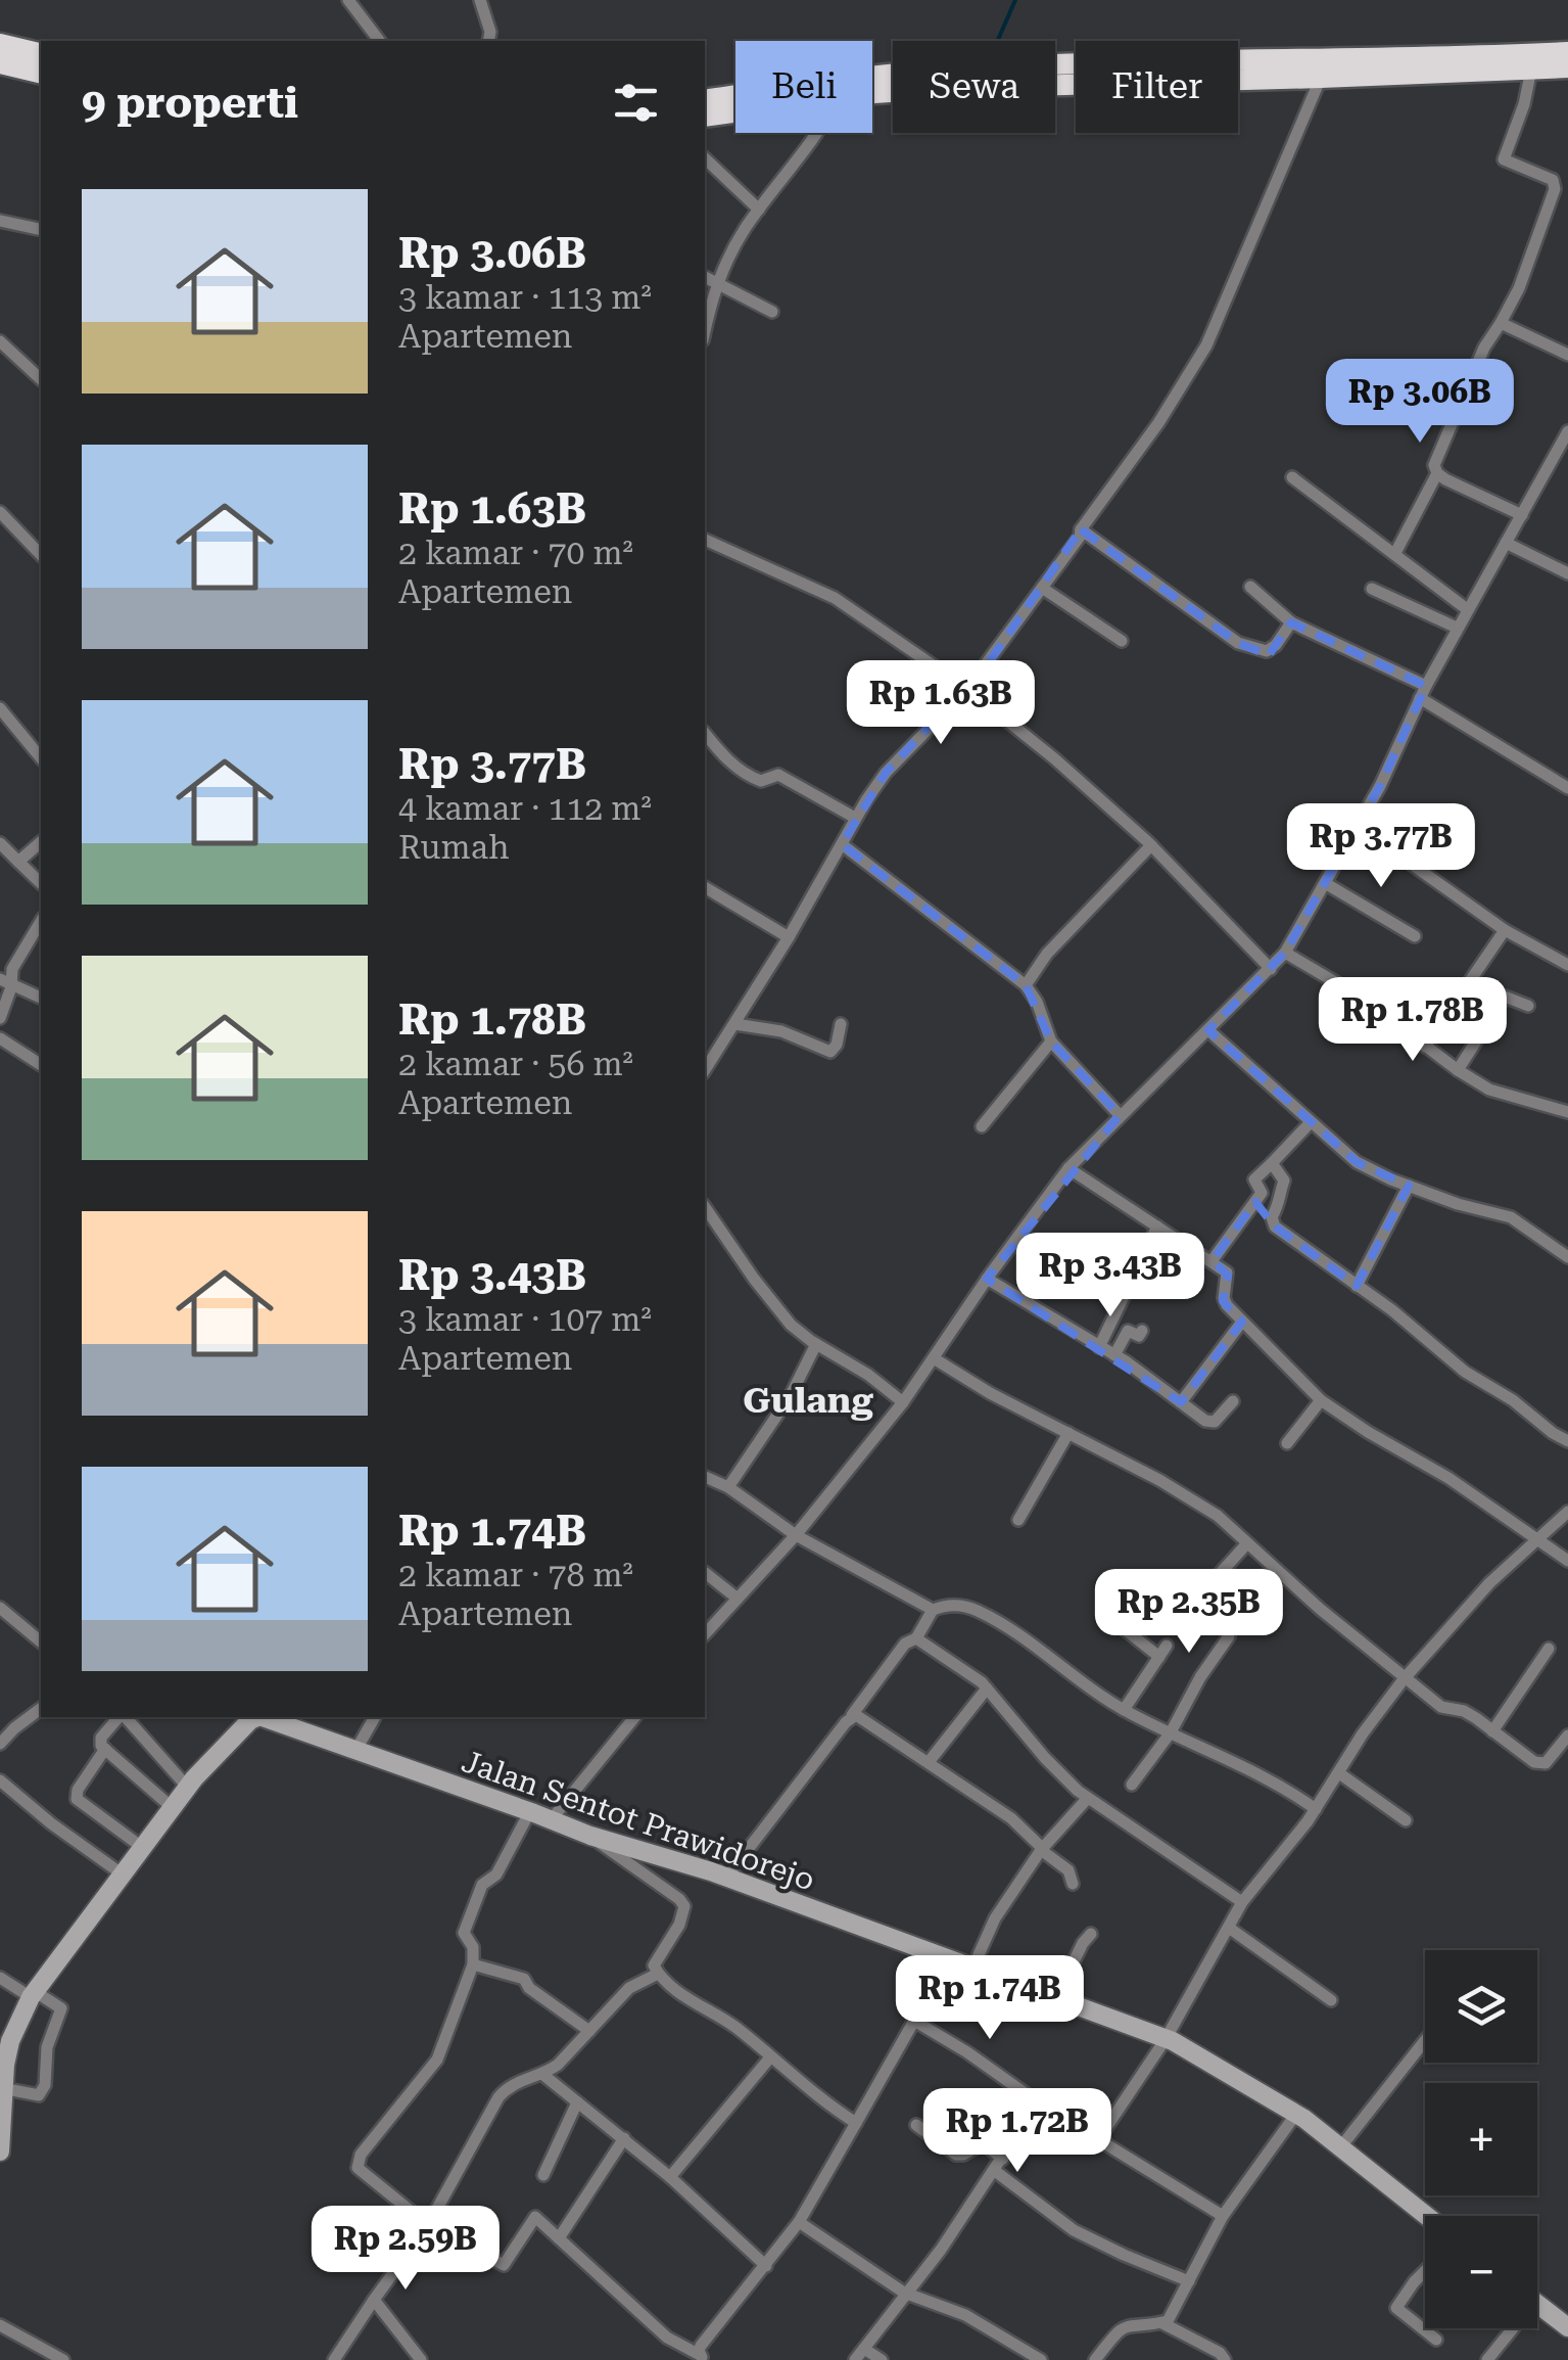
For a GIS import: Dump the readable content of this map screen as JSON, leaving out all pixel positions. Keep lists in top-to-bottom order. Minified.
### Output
{"streets":{"main road":["Jalan Sentot Prawidorejo"]},"districts":["Gulang"],"page":{"chip":["Beli","Sewa","Filter"],"heading":"9 properti","list":[{"name":"Rp 3.06B","note":"3 kamar · 113 m² · Apartemen"},{"name":"Rp 1.63B","note":"2 kamar · 70 m² · Apartemen"},{"name":"Rp 3.77B","note":"4 kamar · 112 m² · Rumah"},{"name":"Rp 1.78B","note":"2 kamar · 56 m² · Apartemen"},{"name":"Rp 3.43B","note":"3 kamar · 107 m² · Apartemen"},{"name":"Rp 1.74B","note":"2 kamar · 78 m² · Apartemen"}],"price":["Rp 3.06B","Rp 1.63B","Rp 3.77B","Rp 1.78B","Rp 3.43B","Rp 2.35B","Rp 1.74B","Rp 1.72B","Rp 2.59B"],"map_buttons":["+","−"]}}
